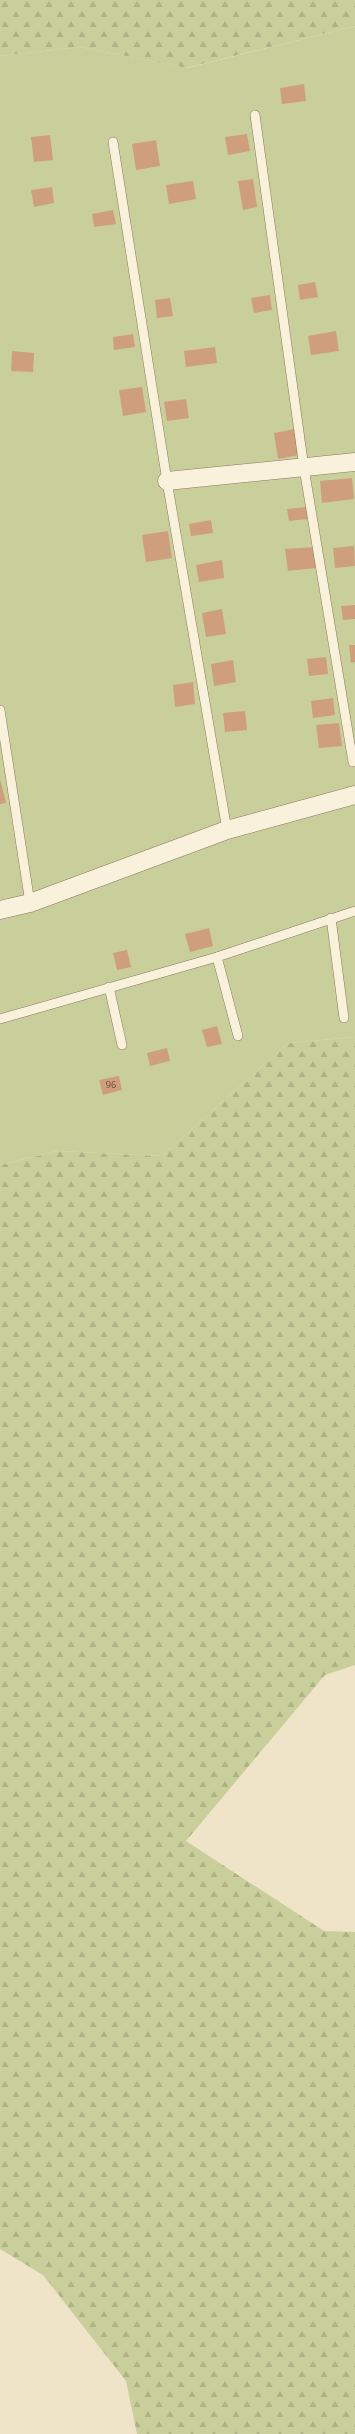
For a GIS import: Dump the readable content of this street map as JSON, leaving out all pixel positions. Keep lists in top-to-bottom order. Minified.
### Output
{"house_numbers":["96"]}
